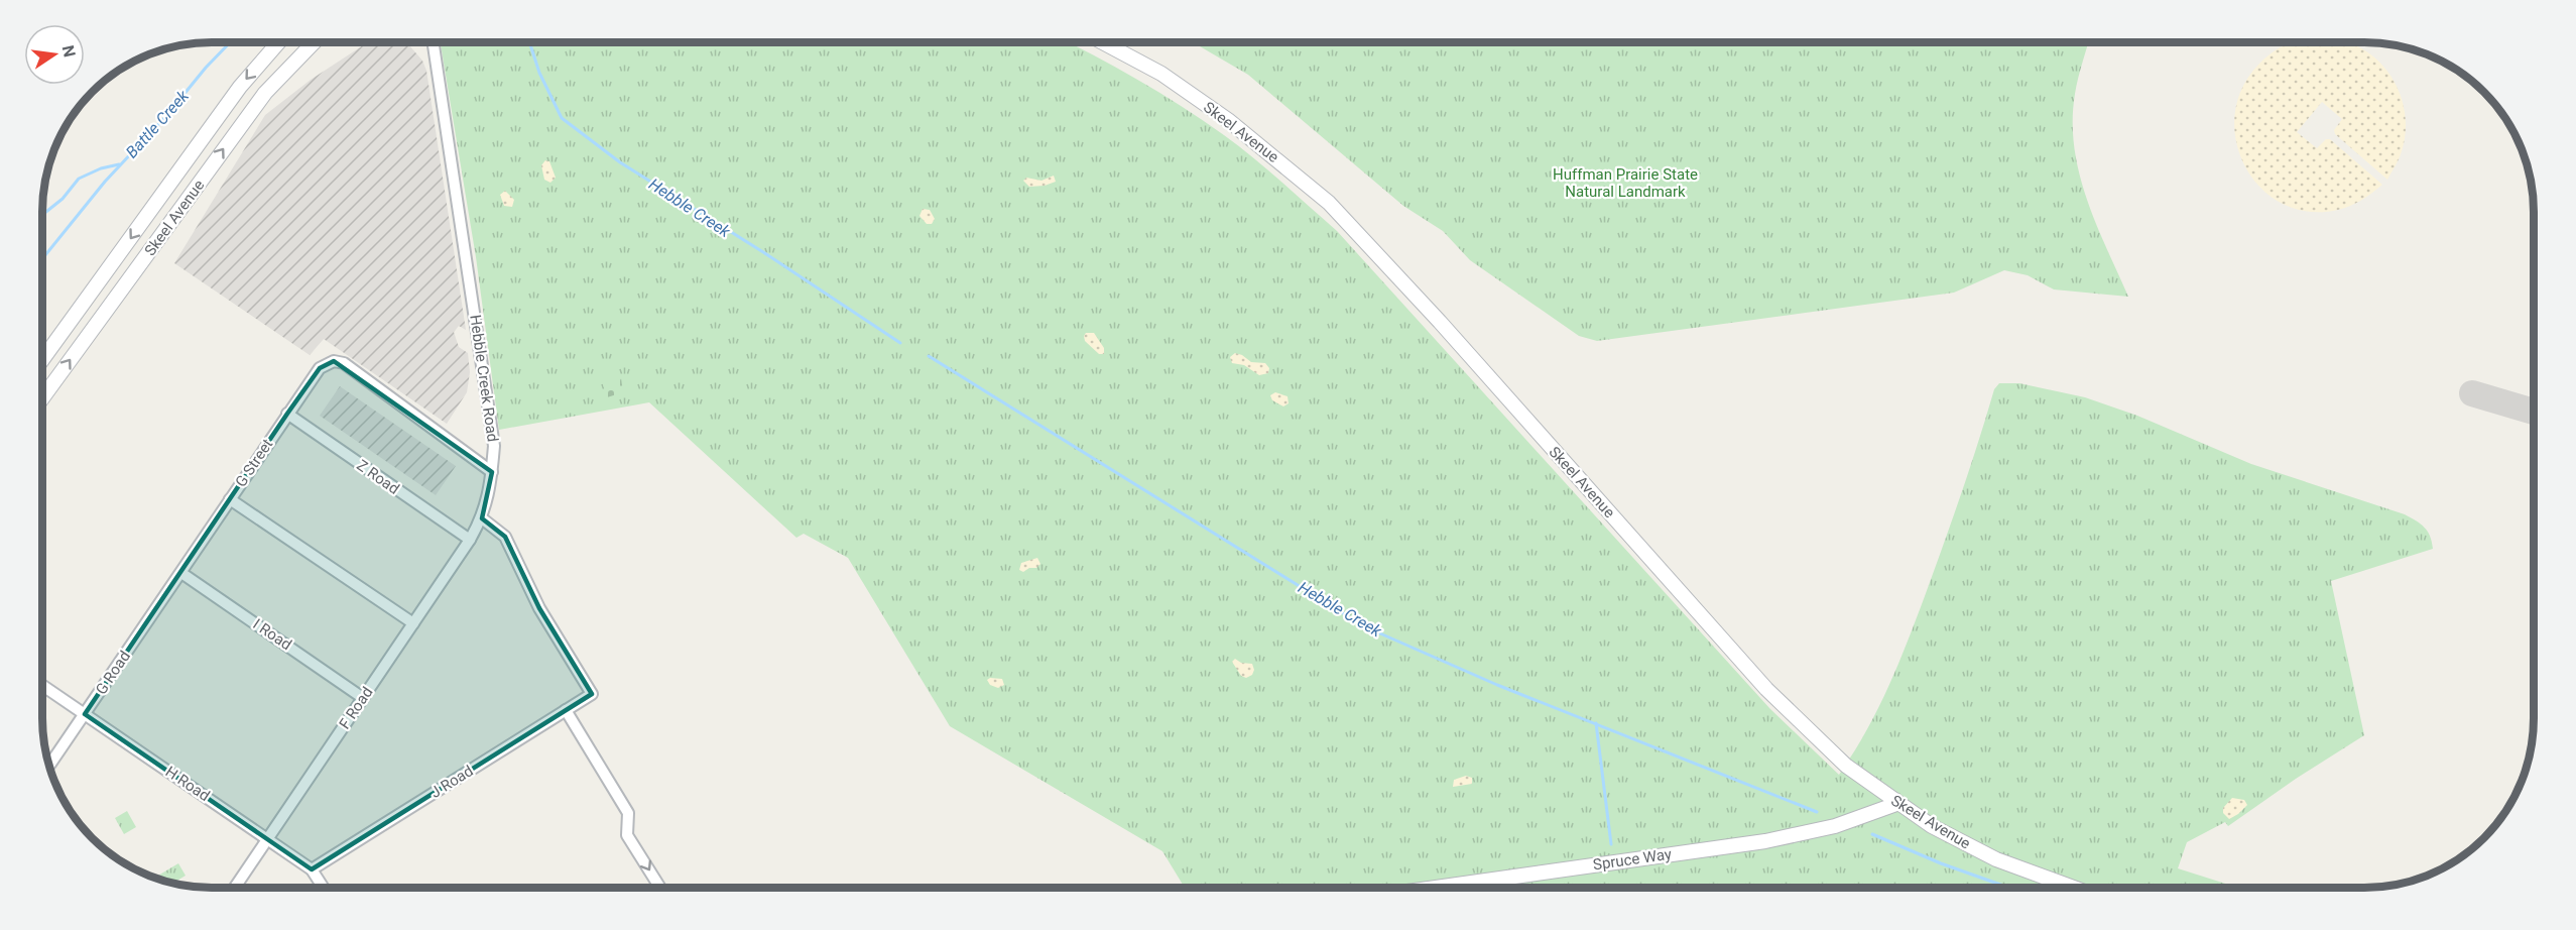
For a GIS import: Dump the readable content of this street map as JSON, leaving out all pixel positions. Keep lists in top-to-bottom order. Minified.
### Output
{"streets":{"street":["Skeel Avenue","Hebble Creek Road","G Street","Z Road","I Road","G Road","F Road","J Road","H Road","Spruce Way"]},"crossings":[["Skeel Avenue","Spruce Way"],["Hebble Creek Road","G Street"],["Hebble Creek Road","F Road"],["Hebble Creek Road","J Road"],["G Street","Z Road"],["G Street","I Road"],["G Street","G Road"],["Z Road","F Road"],["I Road","G Road"],["I Road","F Road"],["G Road","H Road"],["F Road","J Road"],["F Road","H Road"],["J Road","H Road"]],"water":["Battle Creek","Hebble Creek"],"parks":["Huffman Prairie State Natural Landmark"],"north":"right"}
